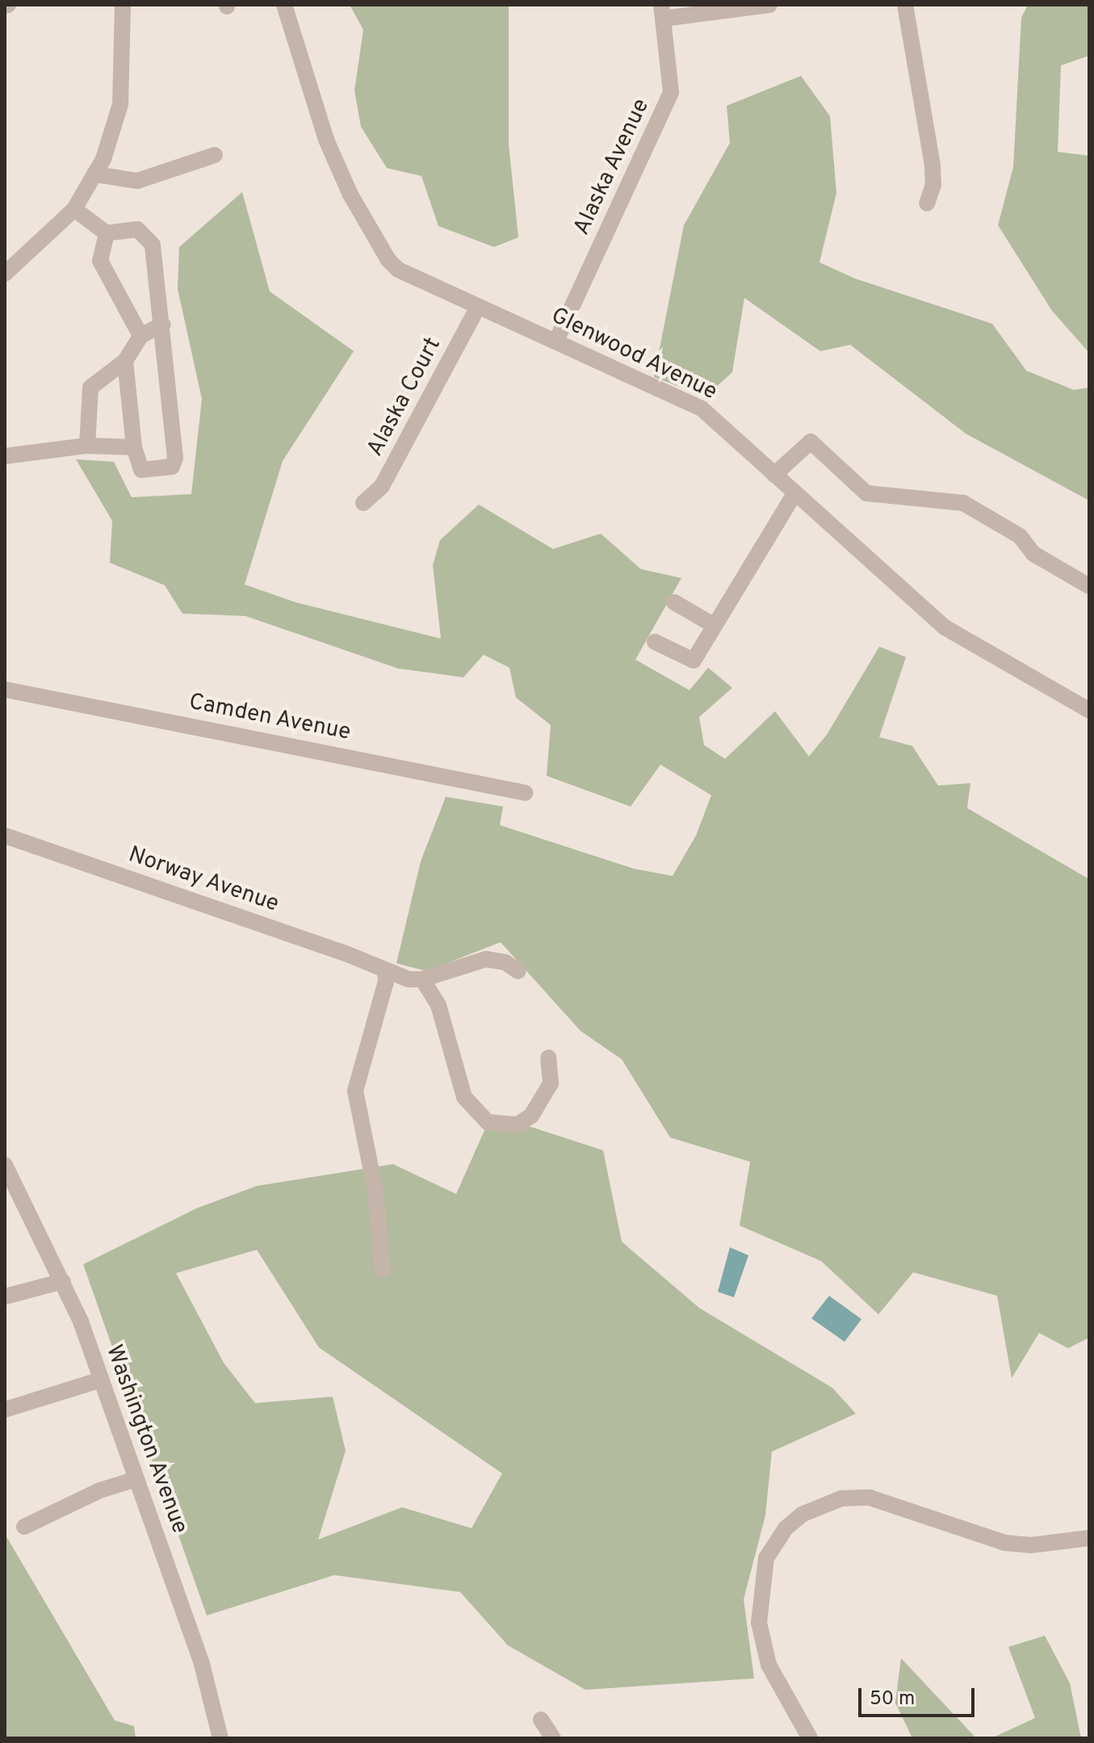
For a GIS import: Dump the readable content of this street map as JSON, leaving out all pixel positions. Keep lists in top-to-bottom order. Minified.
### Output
{"streets":{"street":["Alaska Avenue","Glenwood Avenue","Alaska Court","Camden Avenue","Norway Avenue","Washington Avenue"]},"crossings":[["Alaska Avenue","Glenwood Avenue"],["Glenwood Avenue","Alaska Court"]],"scale_bar":"50 m"}
